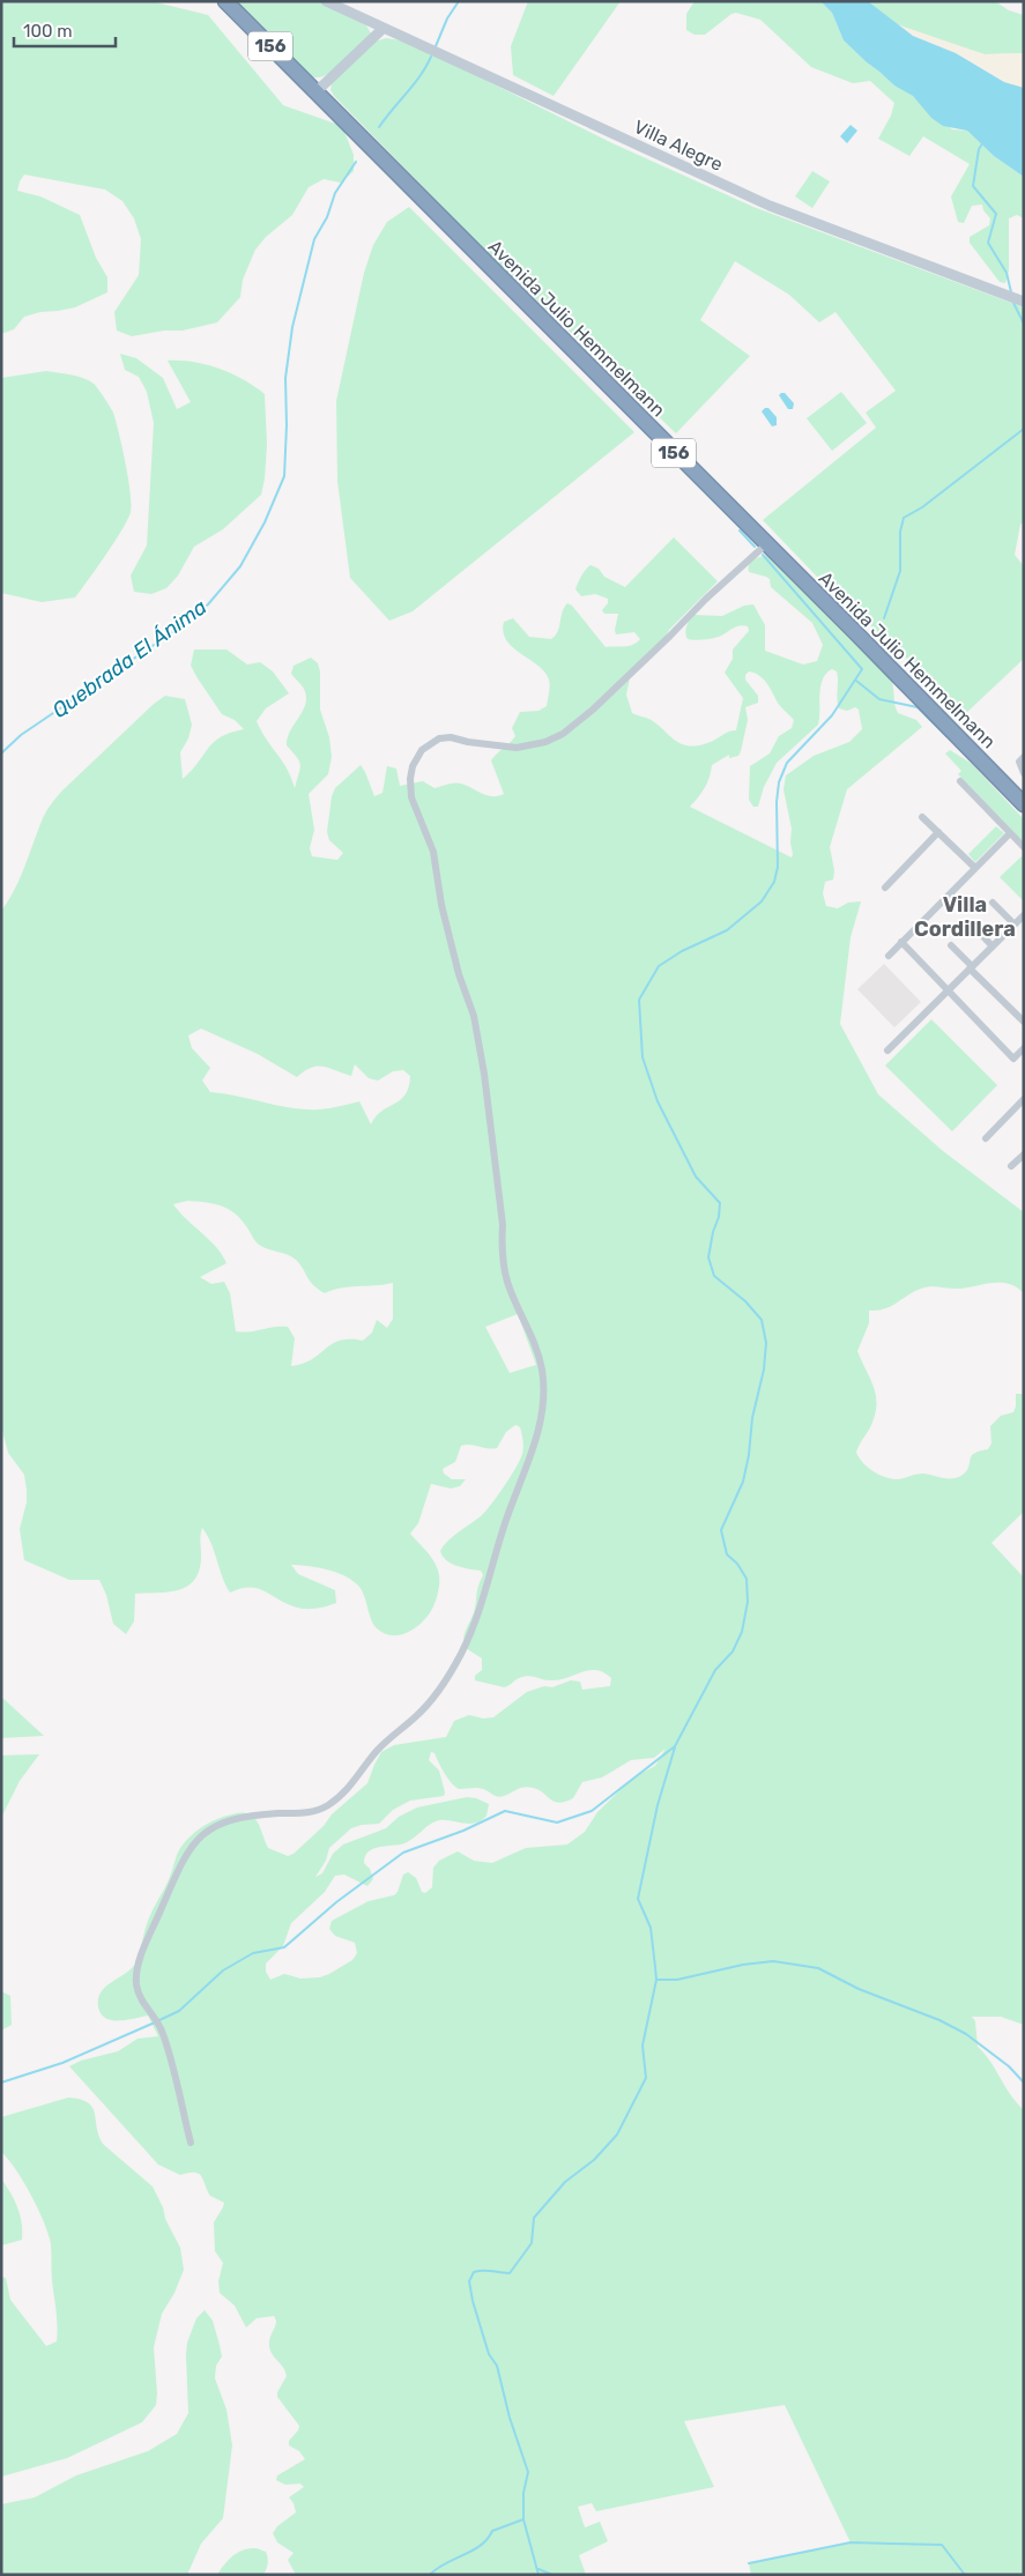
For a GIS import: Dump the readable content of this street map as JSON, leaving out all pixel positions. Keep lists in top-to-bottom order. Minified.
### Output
{"streets":{"highway":["156","Avenida Julio Hemmelmann"],"main road":["Villa Alegre"]},"districts":["Villa Cordillera"],"water":["Quebrada El Ánima"],"scale_bar":"100 m"}
